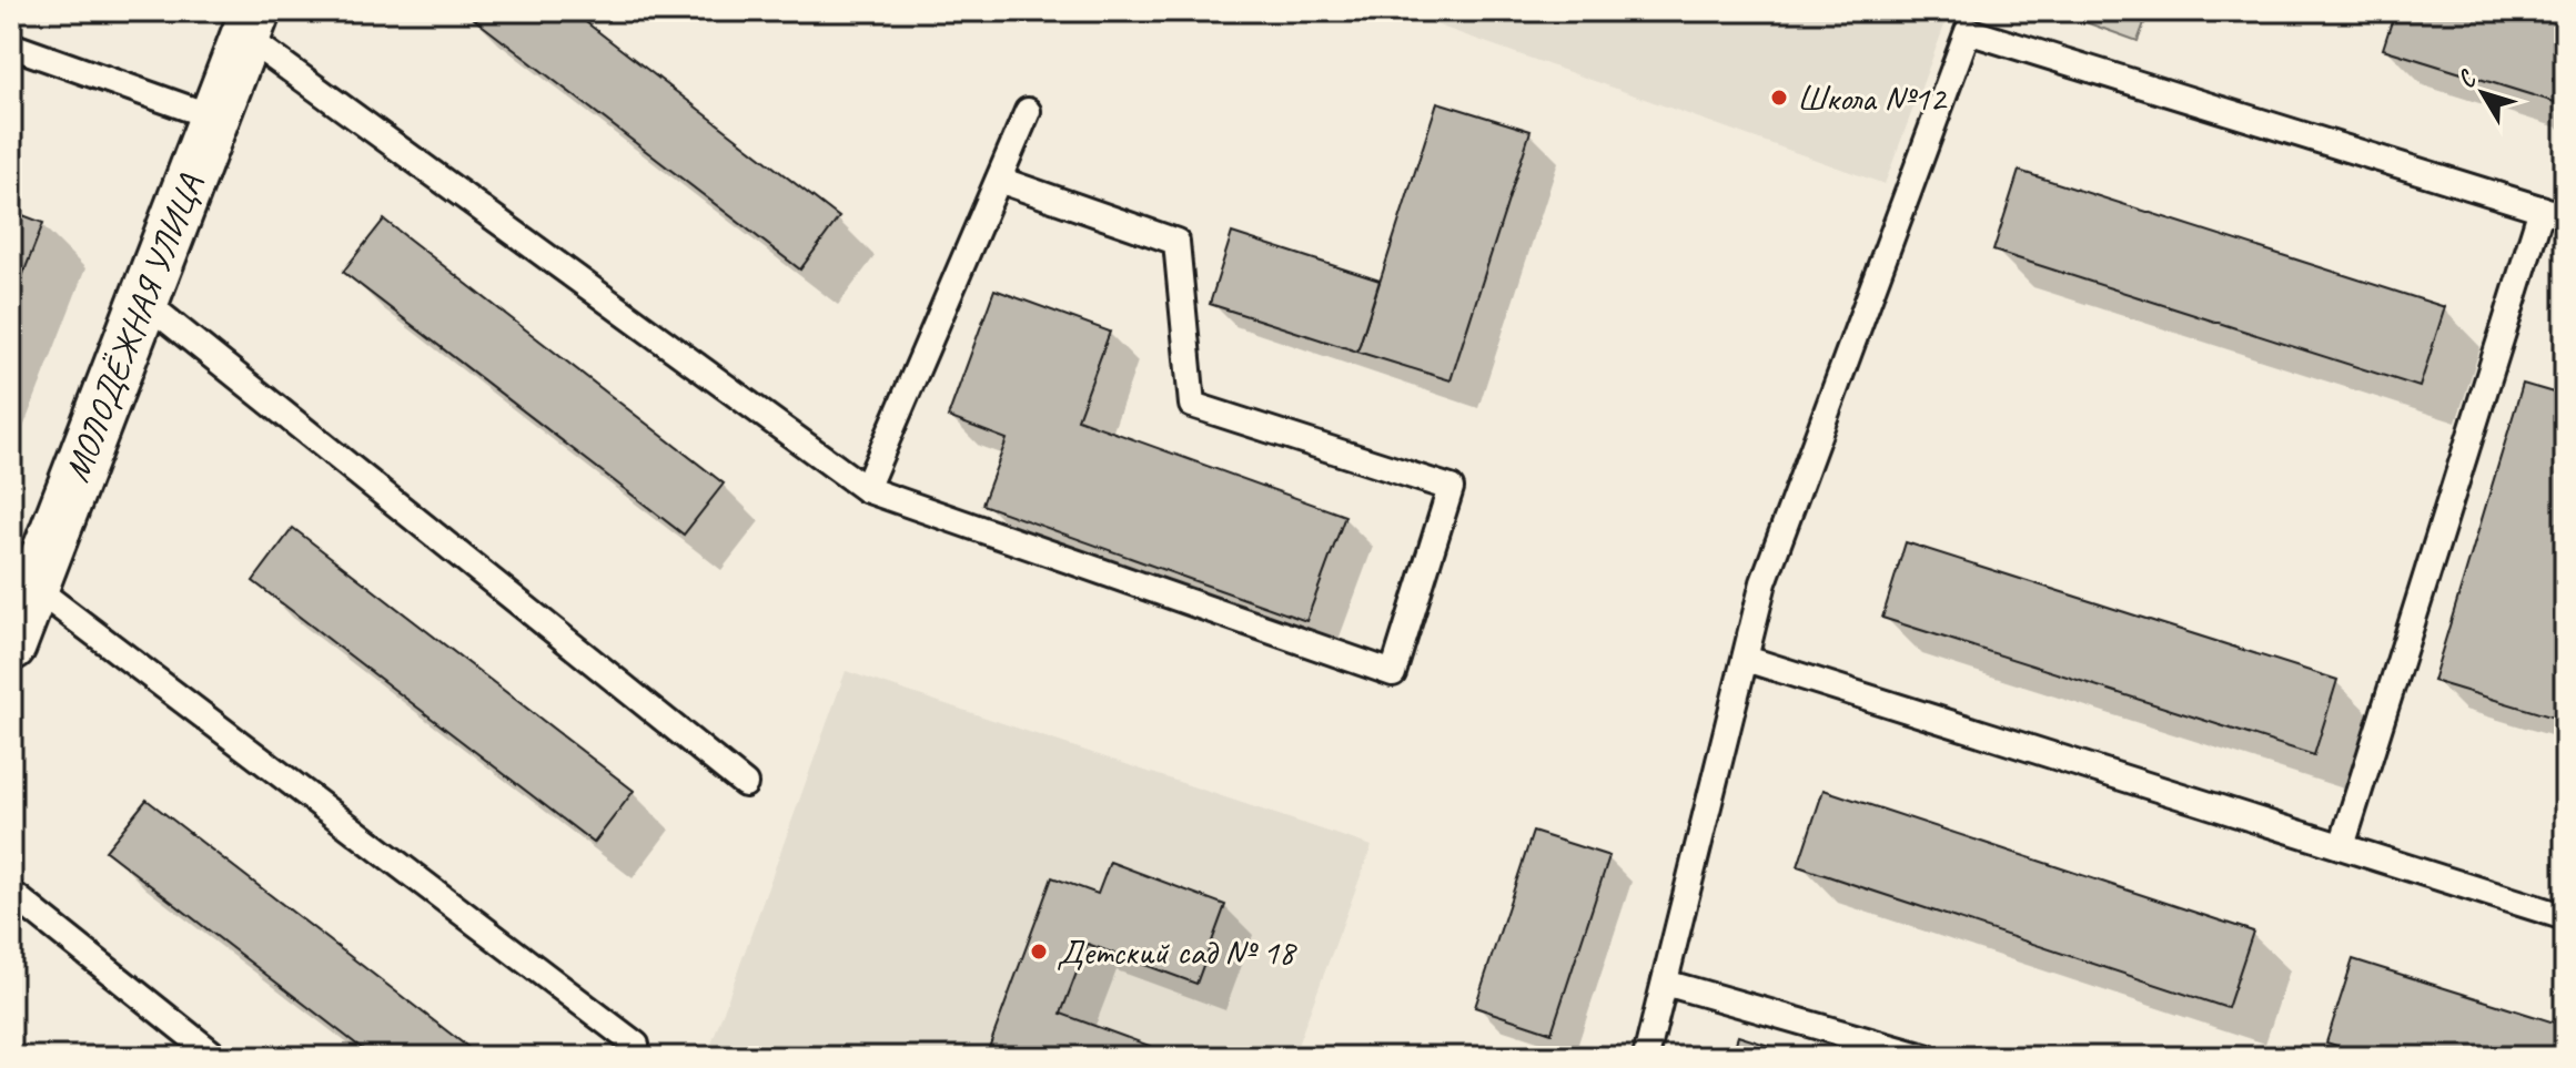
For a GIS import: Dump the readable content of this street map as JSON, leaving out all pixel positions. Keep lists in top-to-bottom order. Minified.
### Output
{"streets":{"street":["МОЛОДЁЖНАЯ УЛИЦА"]},"places":["Школа №12","Детский сад № 18"],"north":"top left"}
